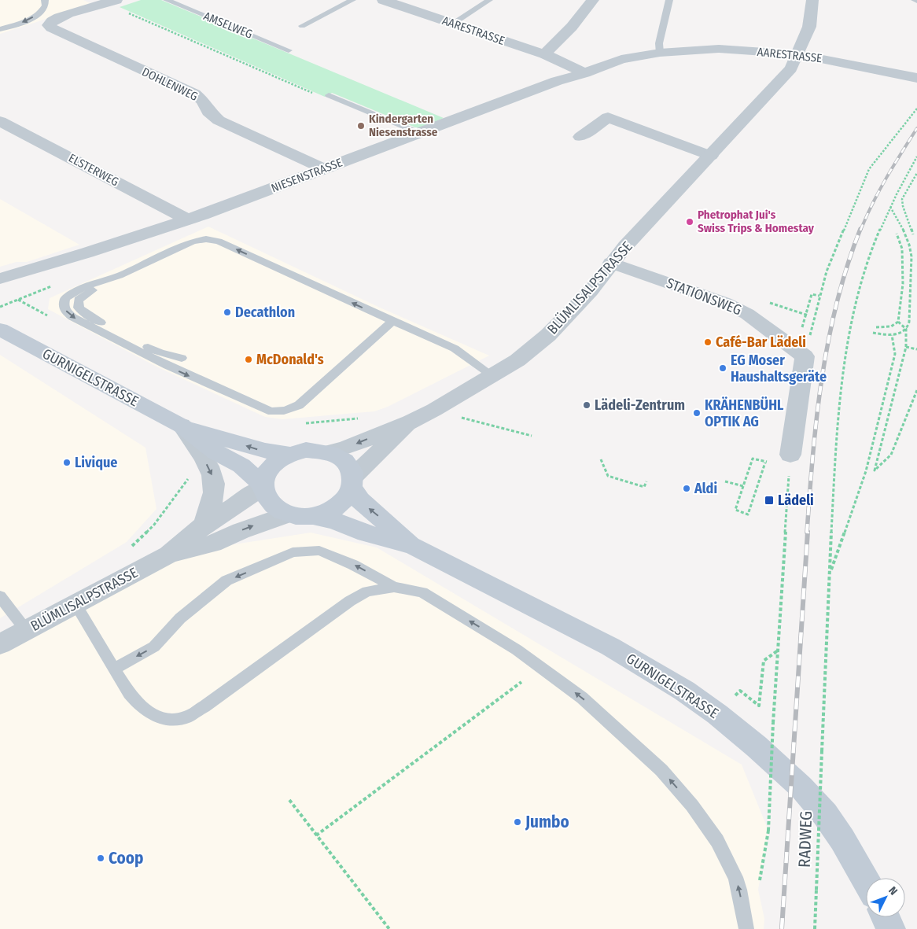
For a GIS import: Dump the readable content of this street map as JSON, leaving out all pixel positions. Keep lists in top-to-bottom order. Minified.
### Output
{"streets":{"main road":["GURNIGELSTRASSE"],"street":["AARESTRASSE","DOHLENWEG","ELSTERWEG","NIESENSTRASSE","BLÜMLISALPSTRASSE","STATIONSWEG"],"lane":["AMSELWEG"],"path":["RADWEG"]},"crossings":[["AARESTRASSE","NIESENSTRASSE"],["AARESTRASSE","BLÜMLISALPSTRASSE"],["DOHLENWEG","NIESENSTRASSE"],["ELSTERWEG","NIESENSTRASSE"],["BLÜMLISALPSTRASSE","STATIONSWEG"],["BLÜMLISALPSTRASSE","GURNIGELSTRASSE"]],"places":{"other":["Kindergarten Niesenstrasse","Phetrophat Jui's Swiss Trips & Homestay","Decathlon","Café-Bar Lädeli","McDonald's","EG Moser Haushaltsgeräte","Lädeli-Zentrum","KRÄHENBÜHL OPTIK AG","Livique","Aldi","Jumbo","Coop"],"transit":["Lädeli"]},"north":"top right"}
